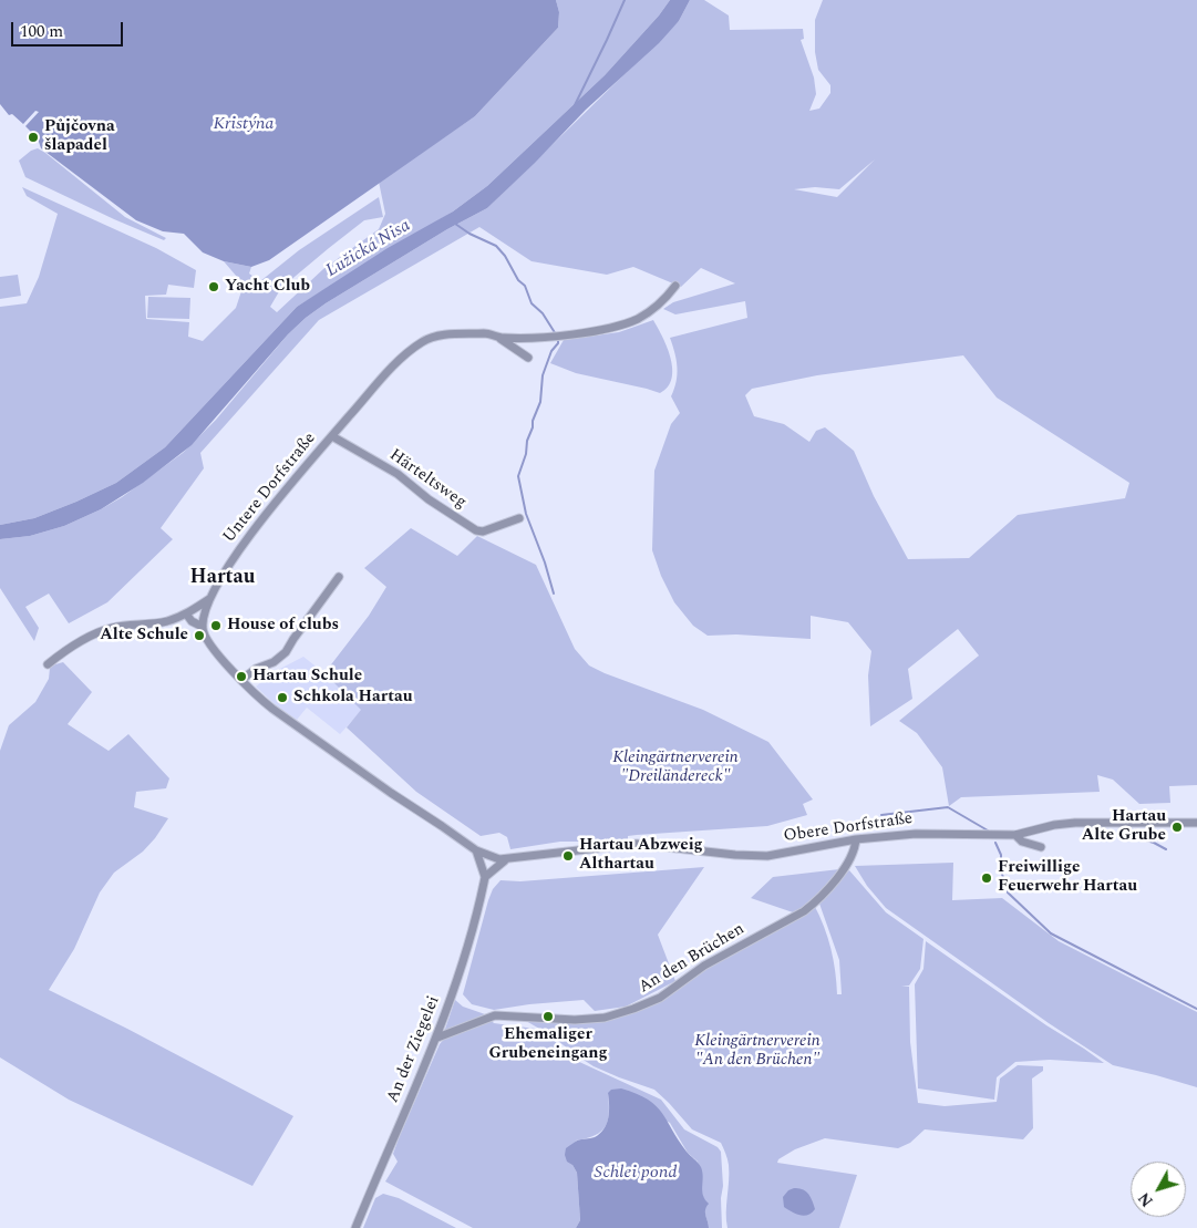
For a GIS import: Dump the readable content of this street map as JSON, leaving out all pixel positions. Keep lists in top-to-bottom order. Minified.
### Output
{"streets":{"street":["Härteltsweg","Untere Dorfstraße","Obere Dorfstraße","An den Brüchen","An der Ziegelei"]},"crossings":[["Härteltsweg","Untere Dorfstraße"],["Obere Dorfstraße","An den Brüchen"],["An den Brüchen","An der Ziegelei"]],"districts":["Hartau"],"water":["Kristýna","Lužická Nisa","Schlei pond"],"parks":["Kleingärtnerverein \"Dreiländereck\"","Kleingärtnerverein \"An den Brüchen\""],"places":["Půjčovna šlapadel","Yacht Club","House of clubs","Alte Schule","Hartau Schule","Schkola Hartau","Hartau Alte Grube","Hartau Abzweig Althartau","Freiwillige Feuerwehr Hartau","Ehemaliger Grubeneingang"],"scale_bar":"100 m","north":"bottom left"}
